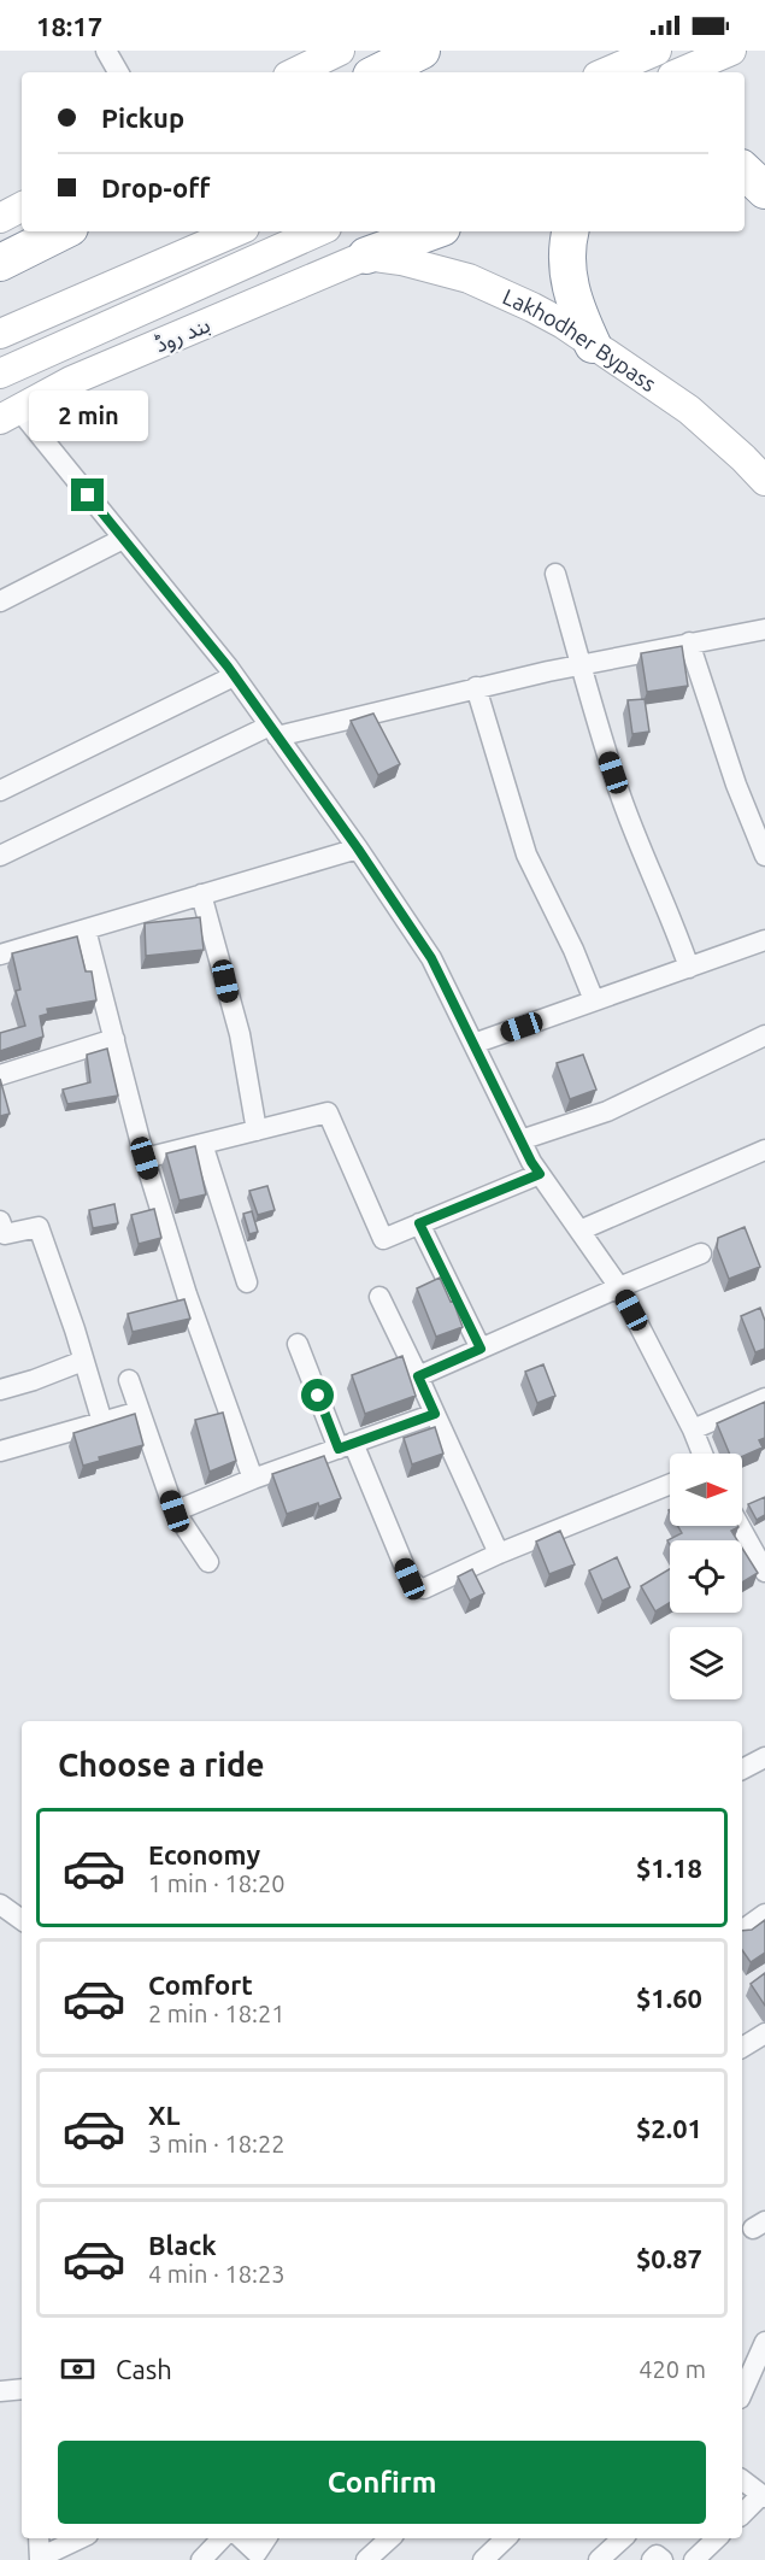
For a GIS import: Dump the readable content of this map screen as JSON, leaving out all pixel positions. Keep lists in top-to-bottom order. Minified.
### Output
{"streets":{"main road":["بند روڈ","Lakhodher Bypass"]},"crossings":[["بند روڈ","Lakhodher Bypass"]],"north":"right","page":{"status":"18:17","banner":["Pickup","Drop-off"],"bubble":"2 min","heading":"Choose a ride","list":[{"name":"Economy","note":"1 min · 18:20","value":"$1.18"},{"name":"Comfort","note":"2 min · 18:21","value":"$1.60"},{"name":"XL","note":"3 min · 18:22","value":"$2.01"},{"name":"Black","note":"4 min · 18:23","value":"$0.87"}],"pay":["Cash","420 m"],"buttons":"Confirm"}}
